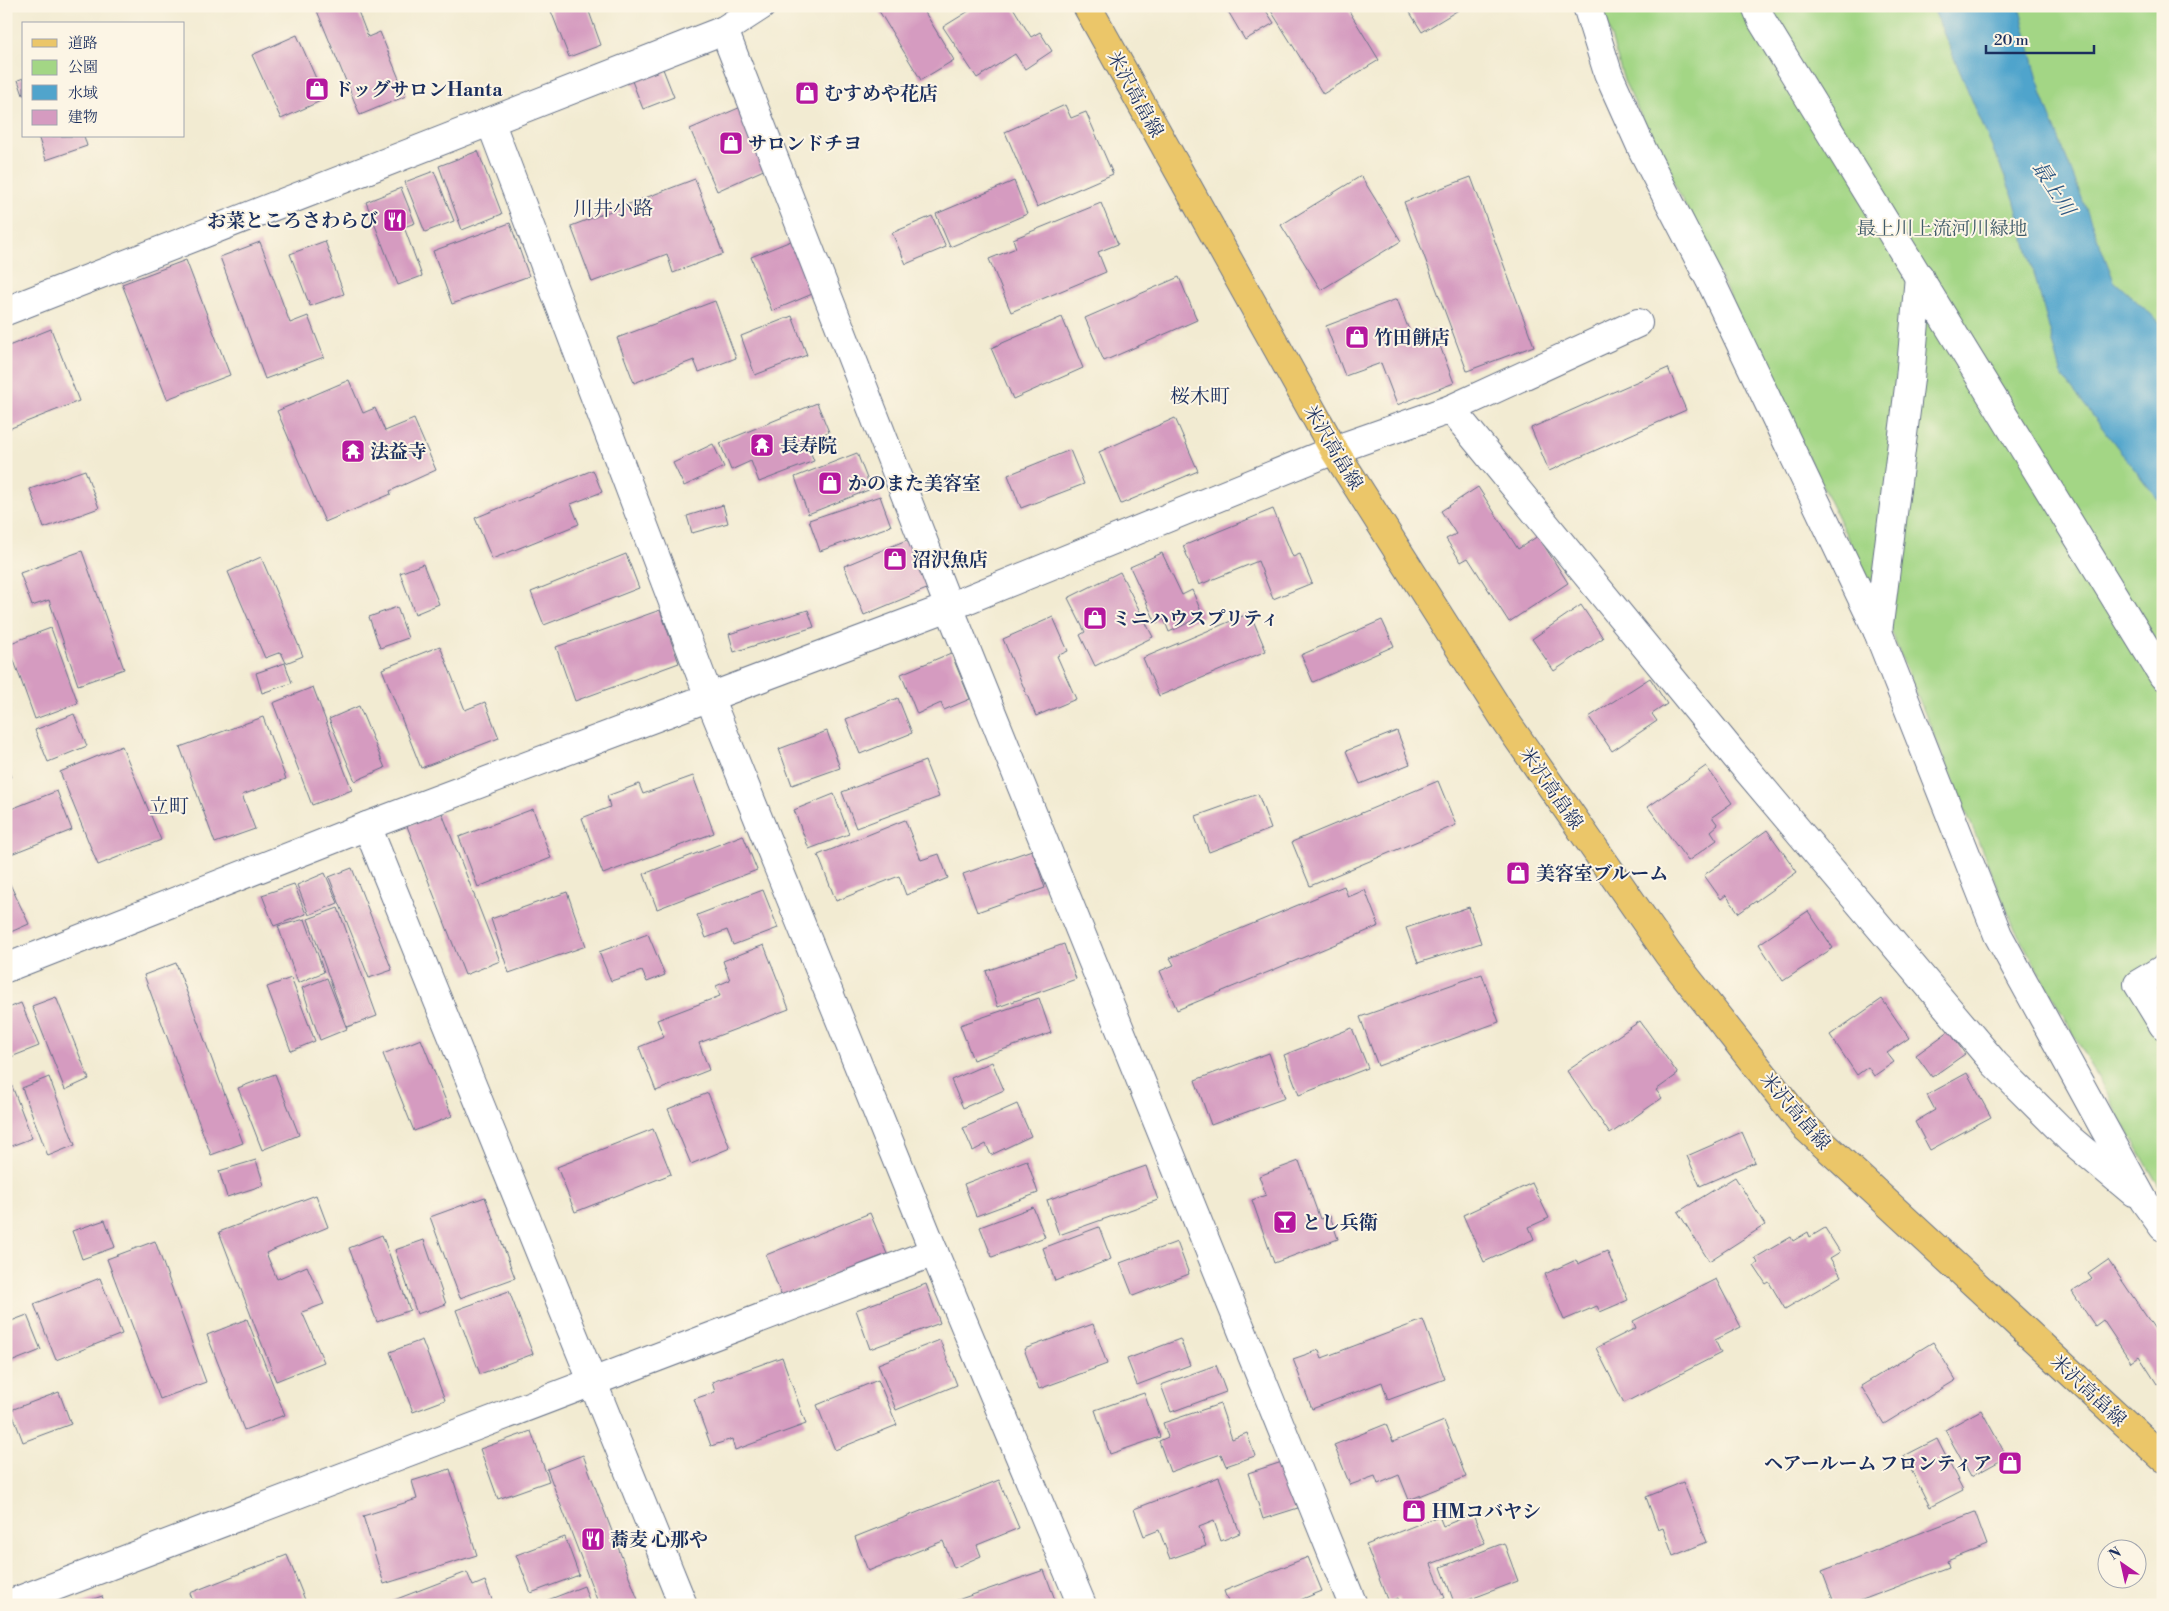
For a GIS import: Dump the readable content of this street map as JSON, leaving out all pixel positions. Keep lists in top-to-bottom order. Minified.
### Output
{"streets":{"main road":["米沢高畠線"]},"districts":["川井小路","桜木町","立町"],"water":["最上川"],"parks":["最上川上流河川緑地"],"places":{"shop":["ドッグサロンHanta","むすめや花店","サロンドチヨ","竹田餅店","かのまた美容室","沼沢魚店","ミニハウスプリティ","美容室ブルーム","ヘアールーム フロンティア","HMコバヤシ"],"restaurant":["お菜ところさわらび","蕎麦 心那や"],"temple":["長寿院","法益寺"],"bar":["とし兵衛"]},"legend":["道路","公園","水域","建物"],"scale_bar":"20 m","north":"top left"}
